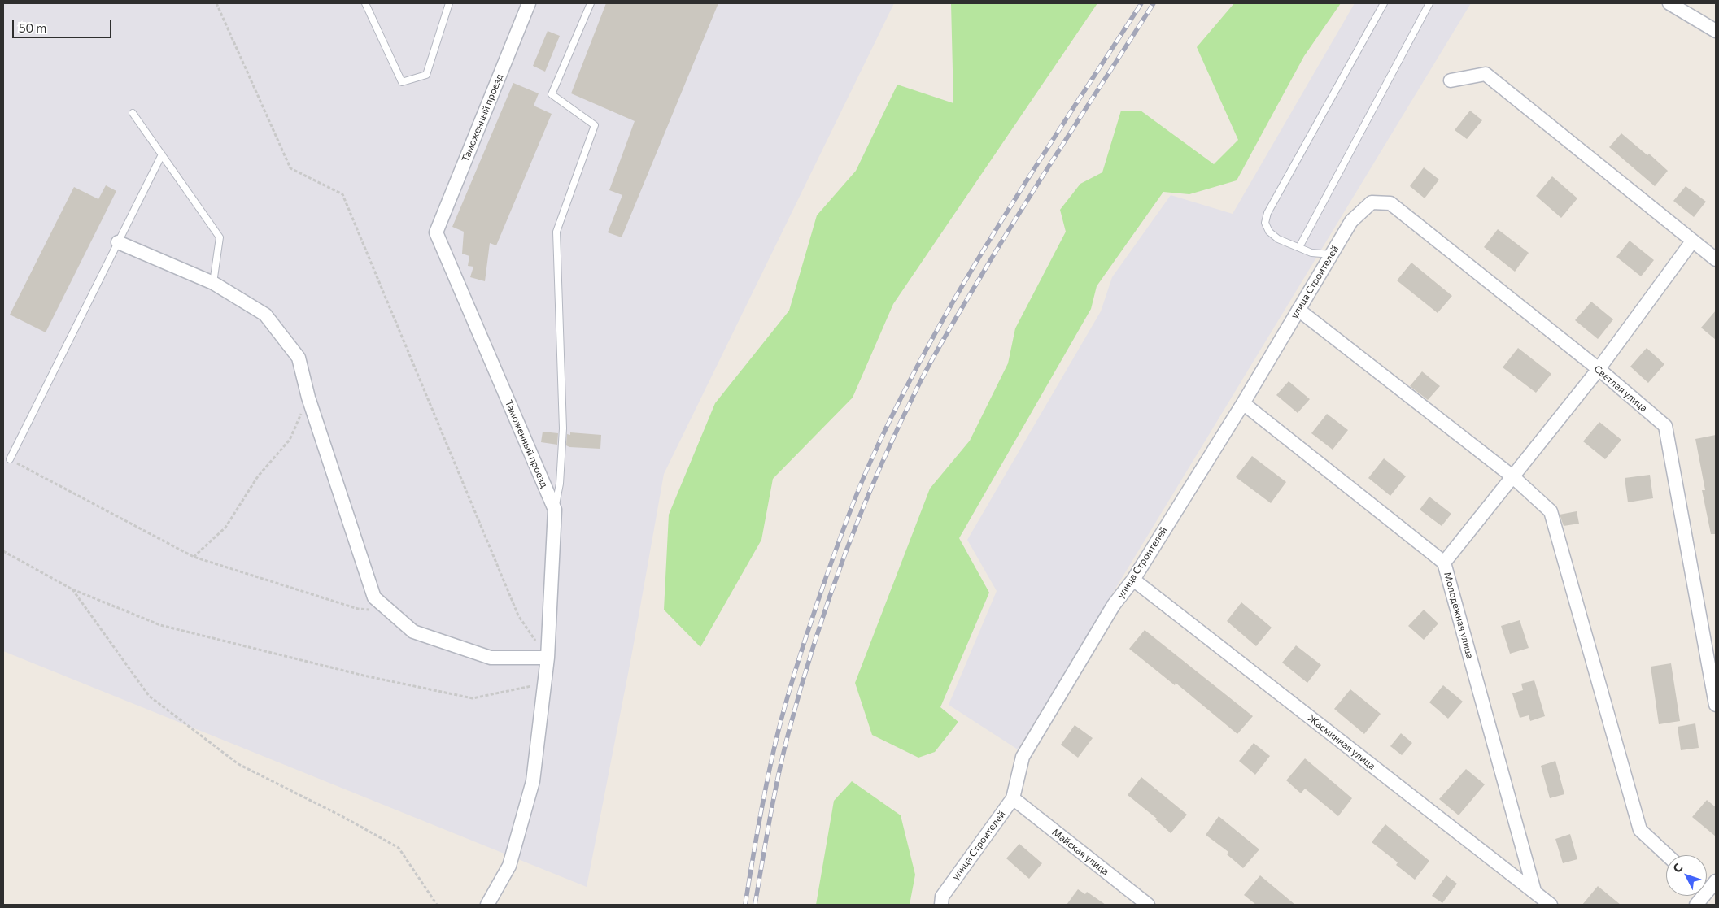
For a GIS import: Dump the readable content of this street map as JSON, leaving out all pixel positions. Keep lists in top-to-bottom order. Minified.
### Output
{"streets":{"street":["Таможенный проезд","улица Строителей","Светлая улица","Молодёжная улица","Жасминная улица","Майская улица"]},"crossings":[["улица Строителей","Светлая улица"],["улица Строителей","Молодёжная улица"],["улица Строителей","Жасминная улица"],["улица Строителей","Майская улица"],["Молодёжная улица","Жасминная улица"]],"scale_bar":"50 m","north":"top left"}
